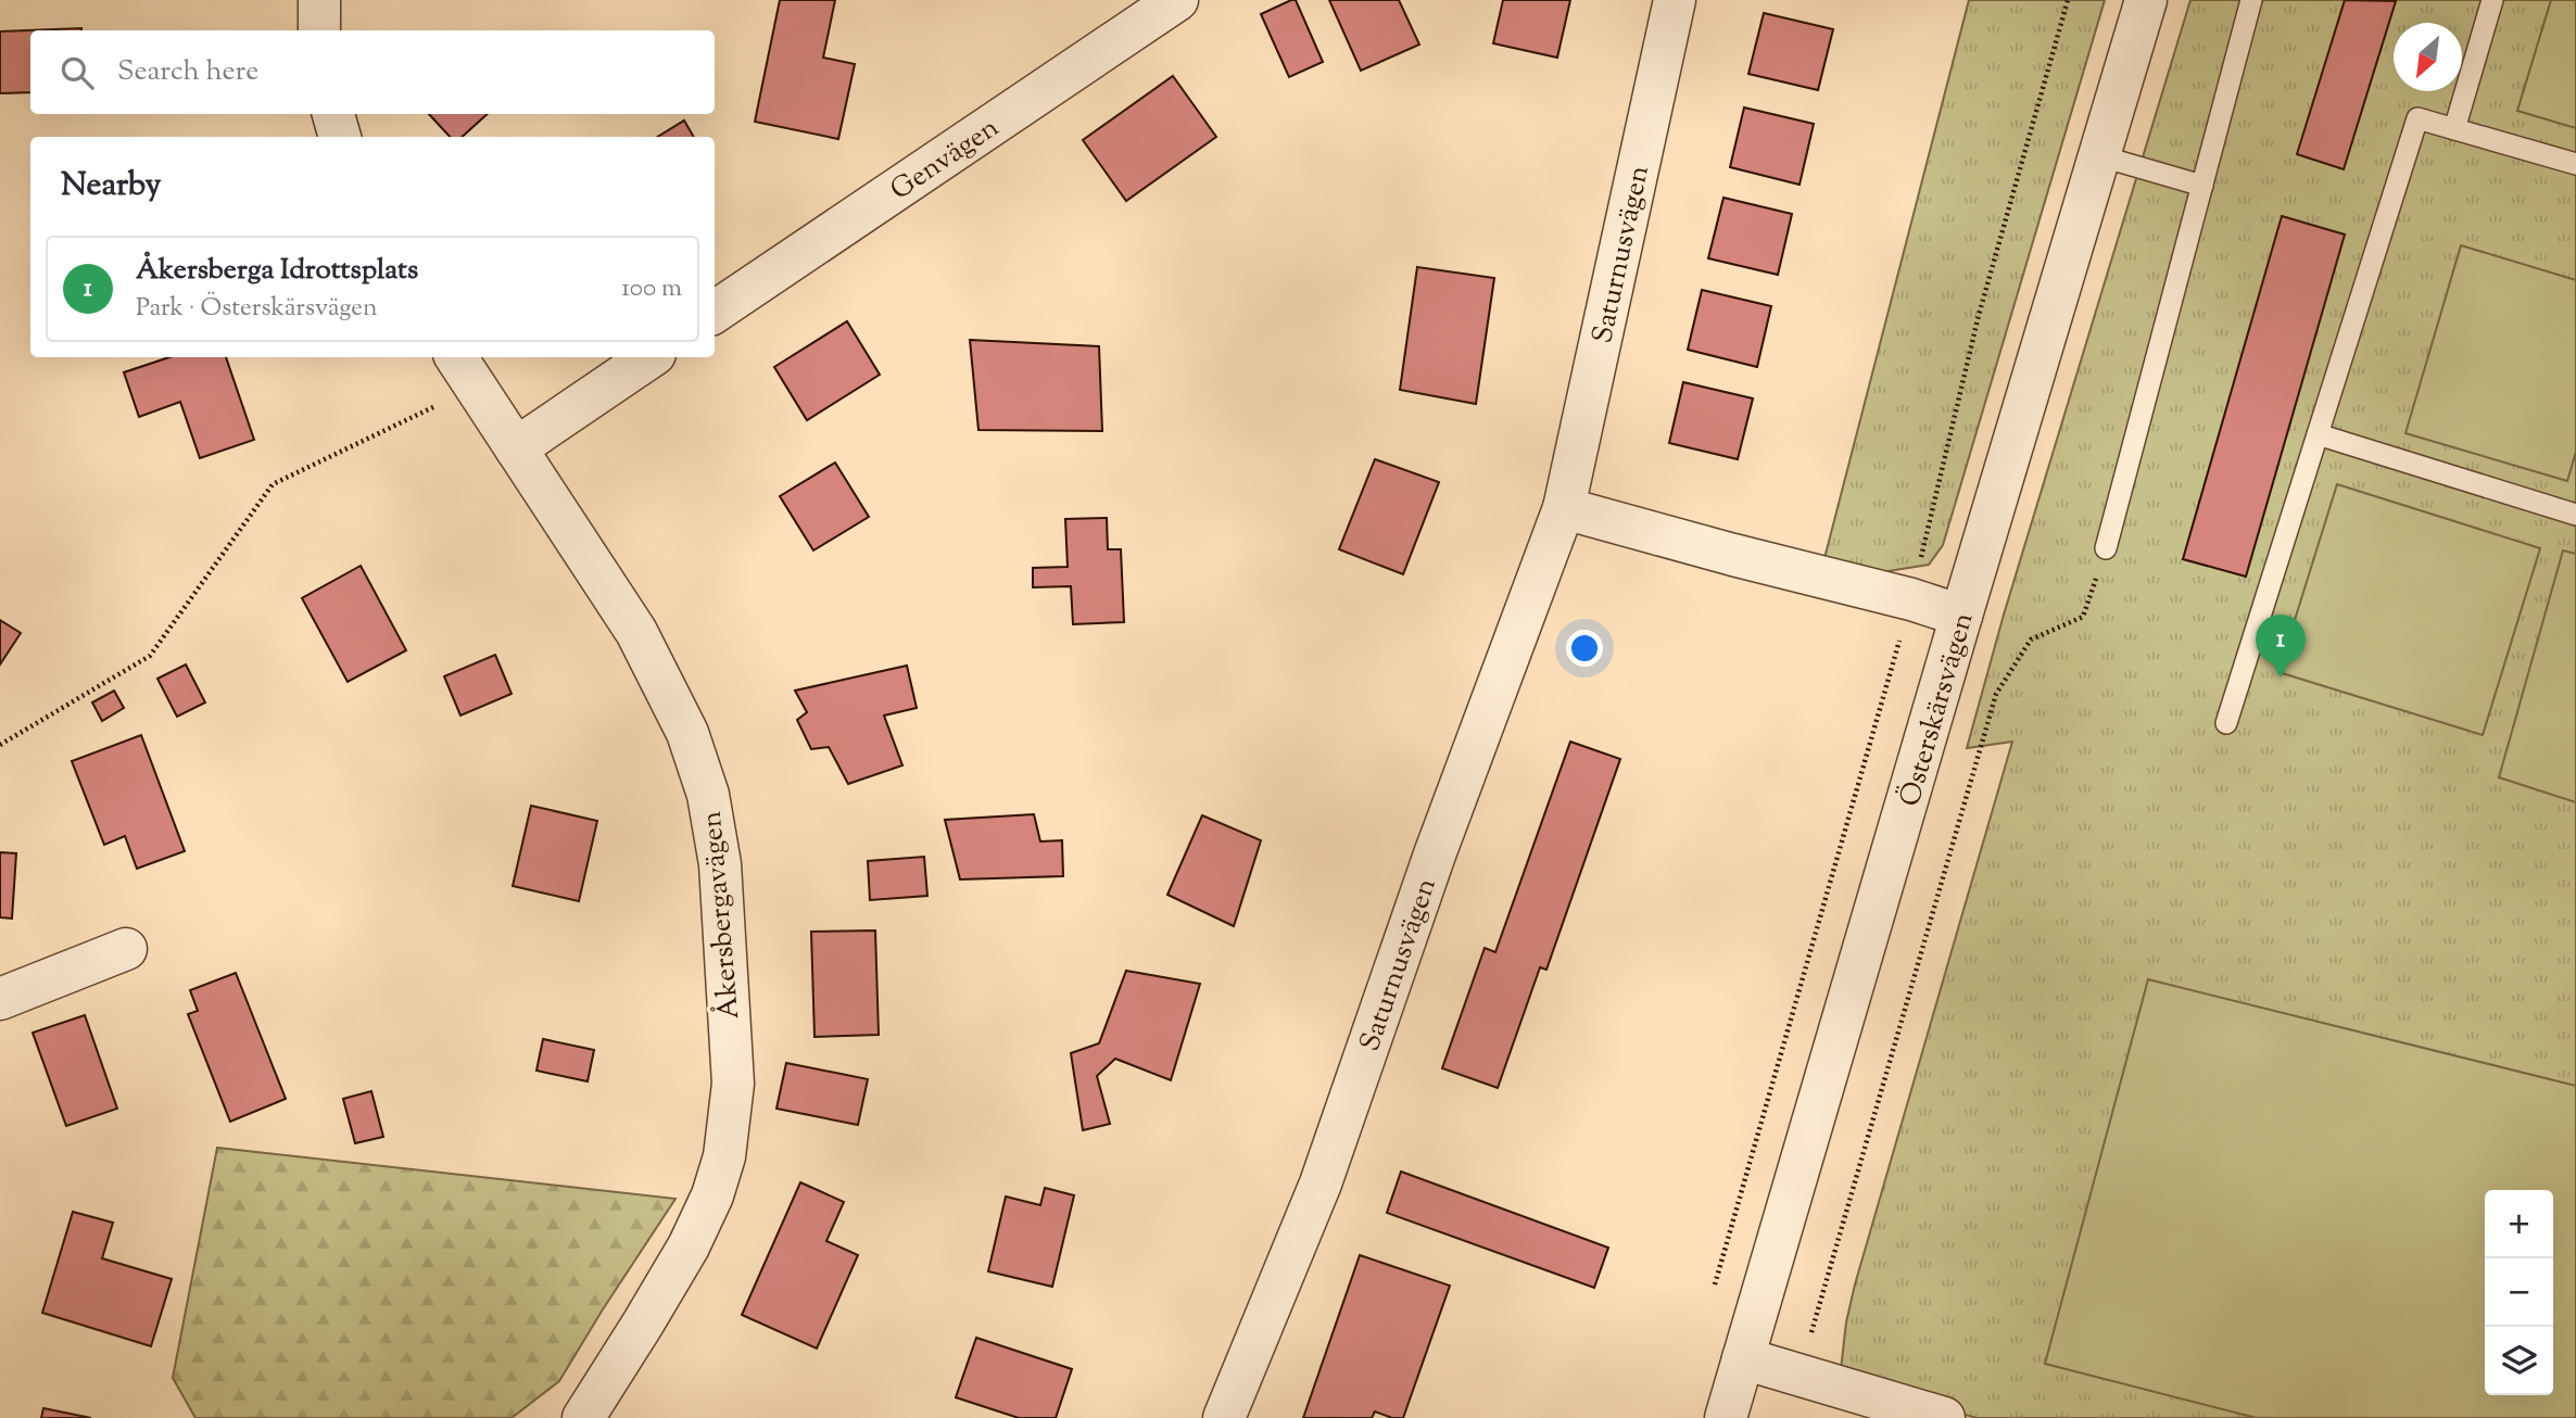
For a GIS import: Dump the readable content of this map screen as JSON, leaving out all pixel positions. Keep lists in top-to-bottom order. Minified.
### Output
{"streets":{"street":["Genvägen","Saturnusvägen","Österskärsvägen","Åkersbergavägen"]},"north":"bottom left","page":{"search":"Search here","heading":"Nearby","list":[{"mark":"1","name":"Åkersberga Idrottsplats","note":"Park · Österskärsvägen","value":"100 m"}],"pins":"1","map_buttons":["+","−"]}}
